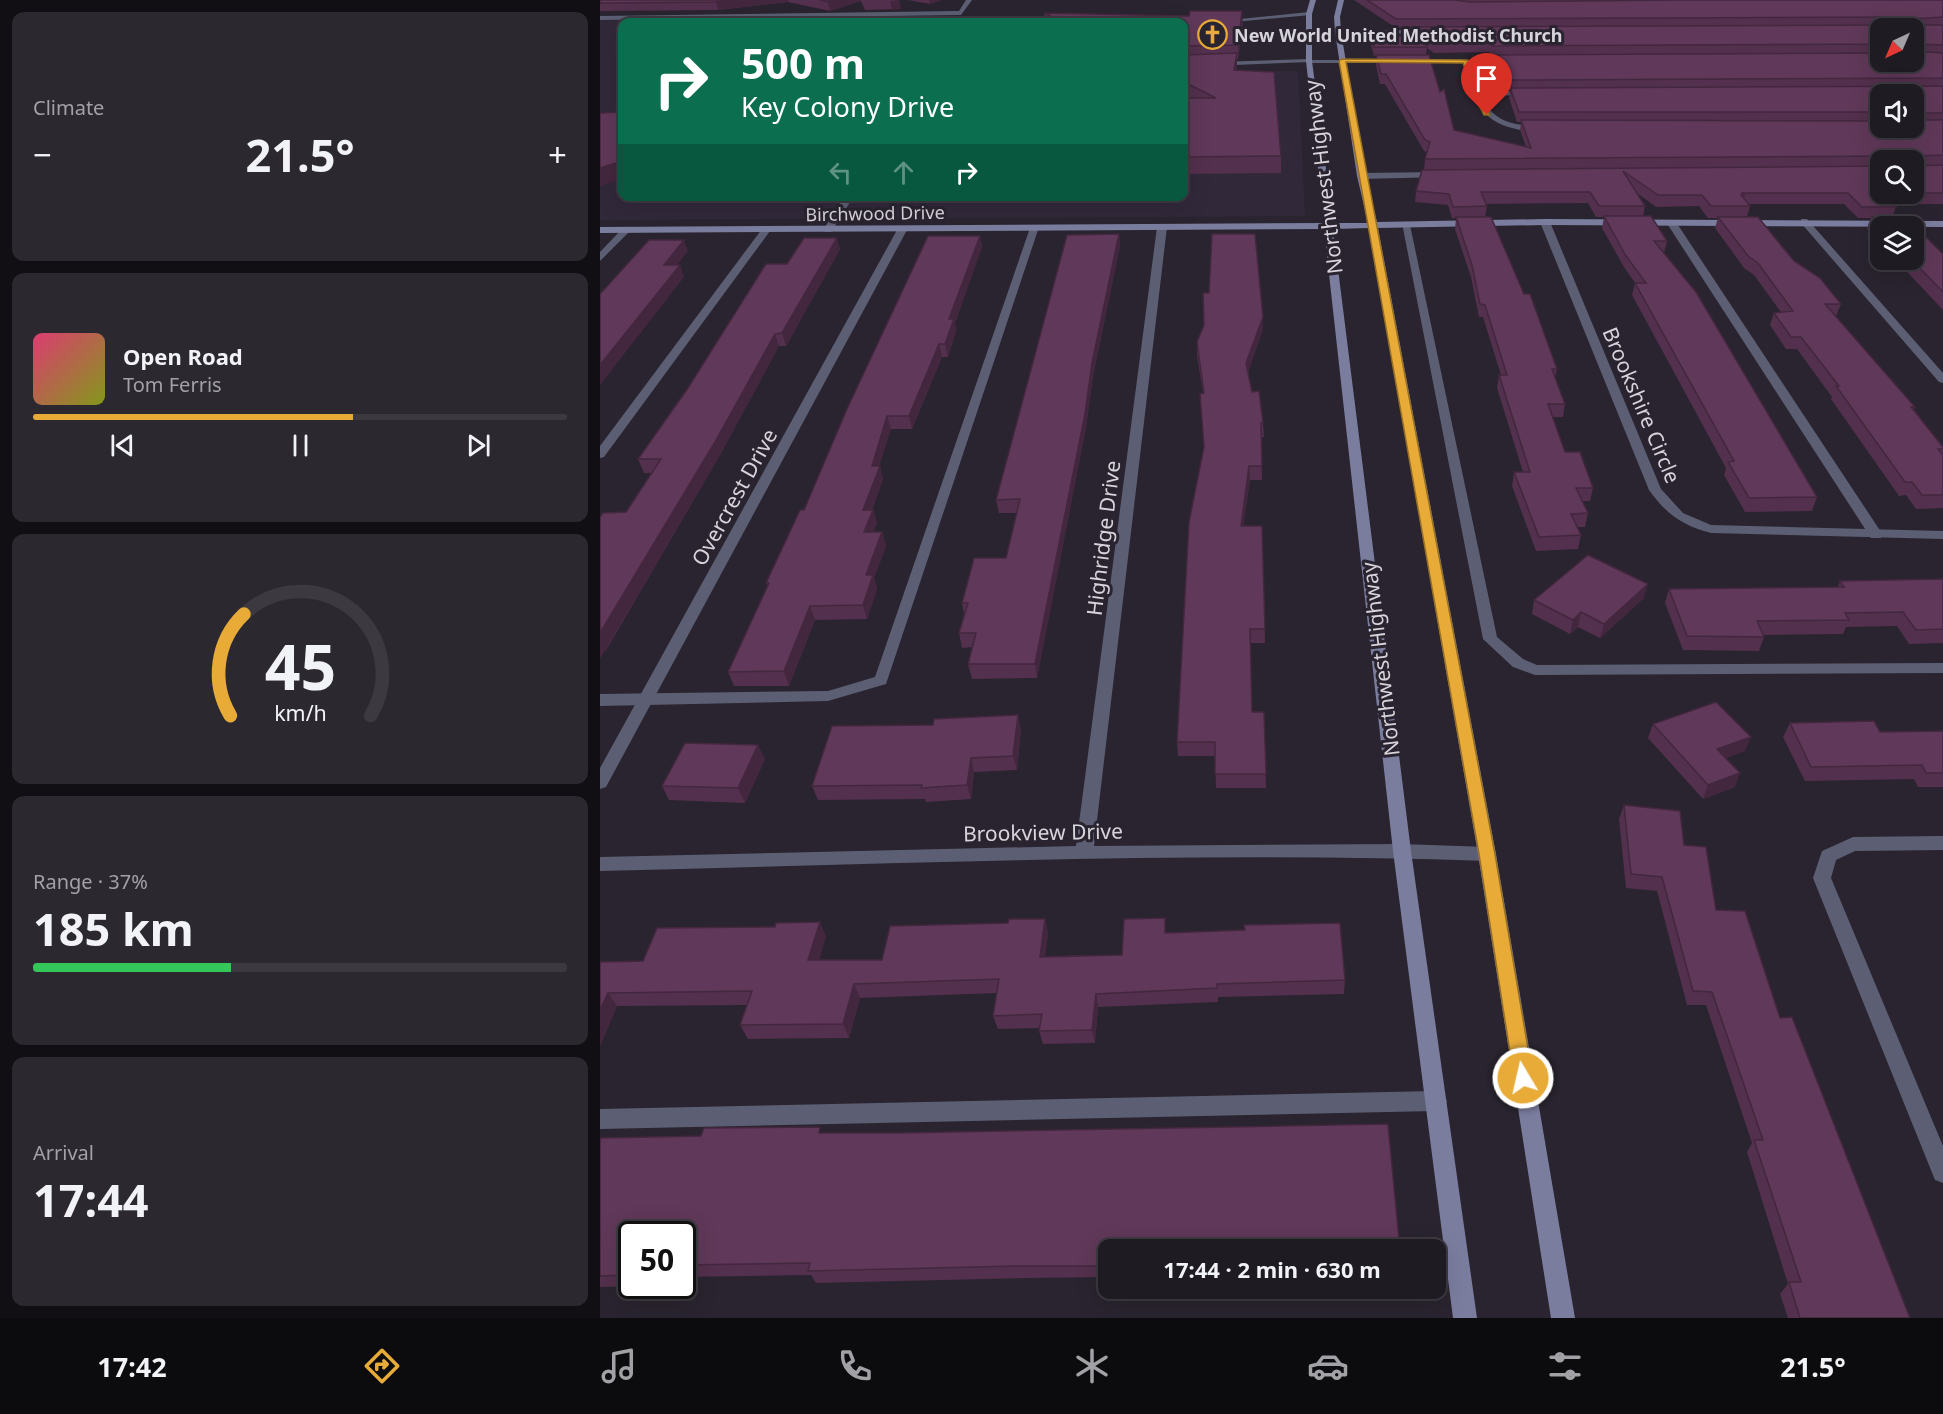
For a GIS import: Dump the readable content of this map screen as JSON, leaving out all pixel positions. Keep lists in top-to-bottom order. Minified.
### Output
{"streets":{"main road":["Northwest Highway","Birchwood Drive"],"street":["Brookshire Circle","Overcrest Drive","Highridge Drive","Brookview Drive"]},"crossings":[["Northwest Highway","Birchwood Drive"],["Northwest Highway","Brookview Drive"],["Birchwood Drive","Brookshire Circle"],["Birchwood Drive","Overcrest Drive"],["Birchwood Drive","Highridge Drive"],["Highridge Drive","Brookview Drive"]],"places":{"church":["New World United Methodist Church"]},"north":"bottom left","page":{"tile":["Climate",["Range · 37%","185 km"],["Arrival","17:44"]],"turn":["500 m","Key Colony Drive"],"heat":["−","21.5°","+"],"song":["Open Road","Tom Ferris"],"limit":"50","trip":"17:44 · 2 min · 630 m","tabs":["17:42","21.5°"],"gauge":["45","km/h"]}}
